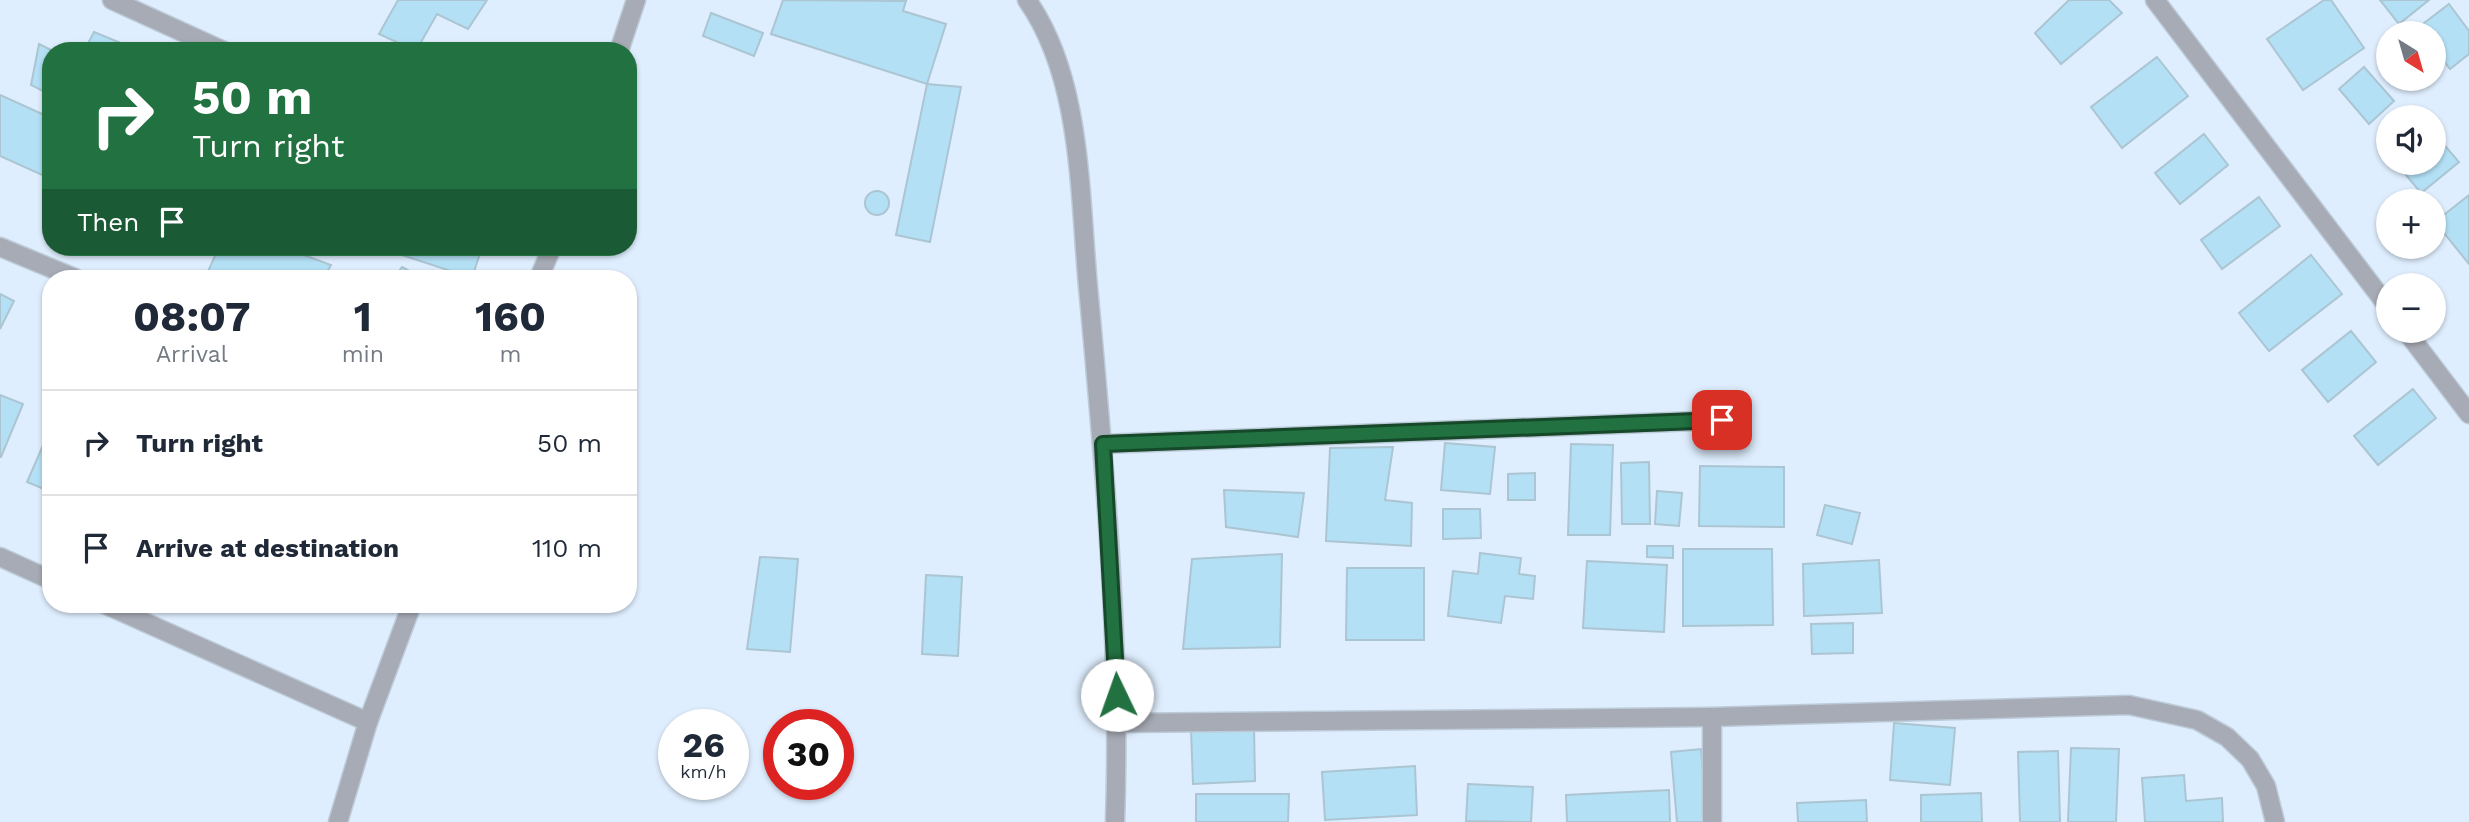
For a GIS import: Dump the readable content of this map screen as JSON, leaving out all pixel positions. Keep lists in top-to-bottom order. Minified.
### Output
{"north":"bottom right","page":{"map_buttons":["+","−"],"turn":["50 m","Turn right"],"then":"Then","eta":["08:07","Arrival","1","min","160","m"],"list":[{"name":"Turn right","value":"50 m"},{"name":"Arrive at destination","value":"110 m"}],"speed":"26 km/h","limit":"30"}}
